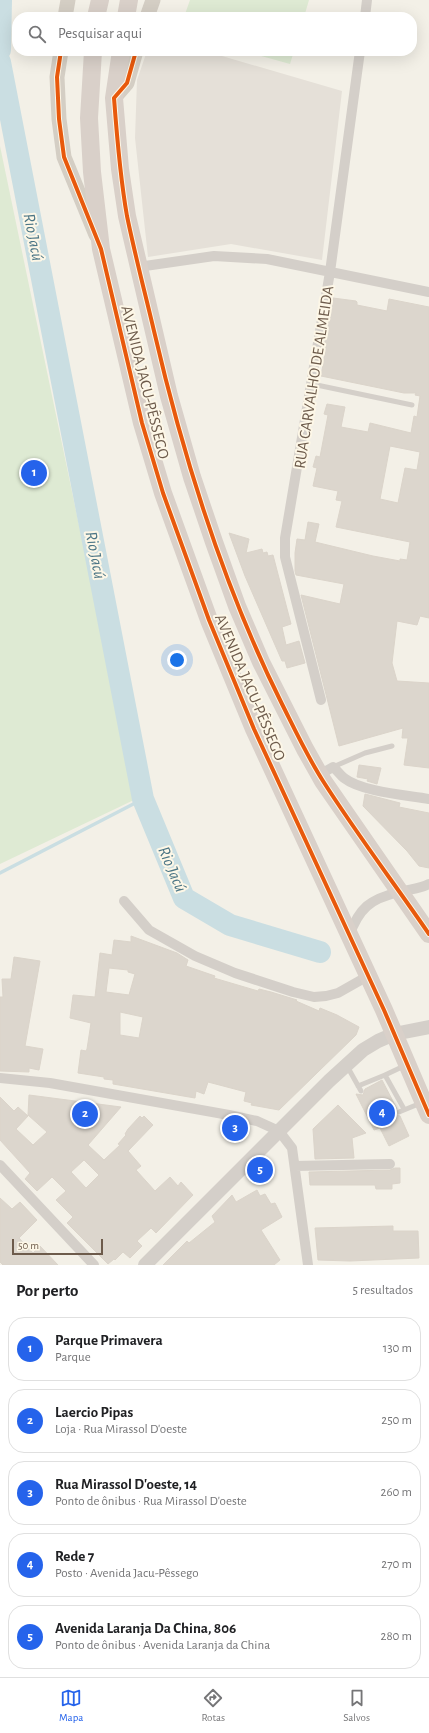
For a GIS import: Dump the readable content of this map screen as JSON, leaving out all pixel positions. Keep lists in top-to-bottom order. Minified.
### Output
{"streets":{"highway":["AVENIDA JACU-PÊSSEGO"],"street":["RUA CARVALHO DE ALMEIDA"]},"water":["Rio Jacú"],"scale_bar":"50 m","page":{"search":"Pesquisar aqui","pins":["1","4","2","3","5"],"scale":"50 m","heading":["Por perto","5 resultados"],"list":[{"mark":"1","name":"Parque Primavera","note":"Parque","value":"130 m"},{"mark":"2","name":"Laercio Pipas","note":"Loja · Rua Mirassol D'oeste","value":"250 m"},{"mark":"3","name":"Rua Mirassol D'oeste, 14","note":"Ponto de ônibus · Rua Mirassol D'oeste","value":"260 m"},{"mark":"4","name":"Rede 7","note":"Posto · Avenida Jacu-Pêssego","value":"270 m"},{"mark":"5","name":"Avenida Laranja Da China, 806","note":"Ponto de ônibus · Avenida Laranja da China","value":"280 m"}],"nav":["Mapa","Rotas","Salvos"]}}
